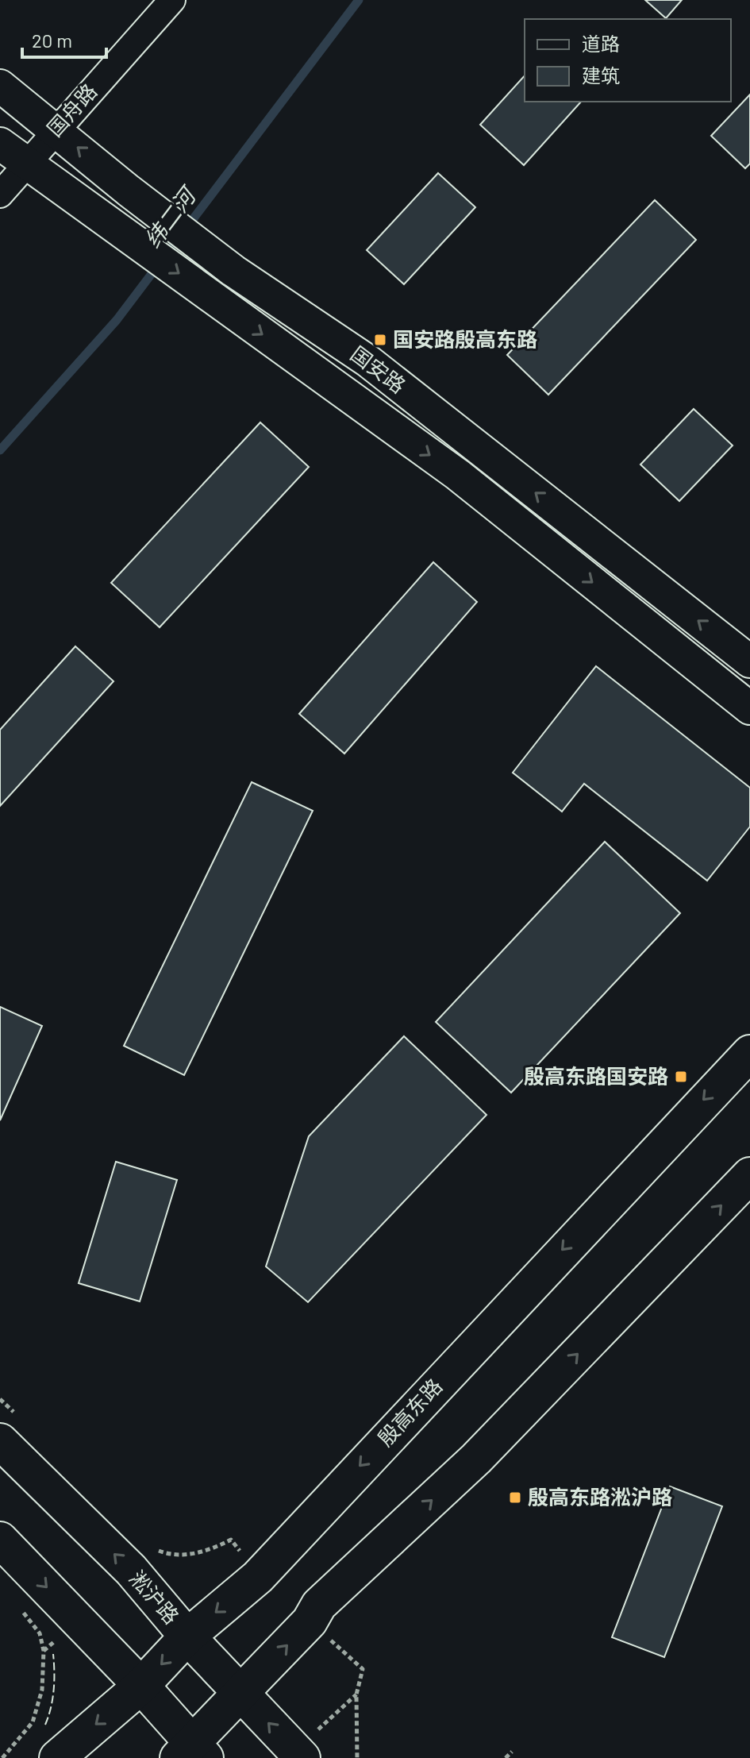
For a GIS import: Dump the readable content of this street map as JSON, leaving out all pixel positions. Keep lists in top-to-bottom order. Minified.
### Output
{"streets":{"main road":["殷高东路","淞沪路"],"street":["国舟路","国安路"]},"crossings":[["国舟路","国安路"],["殷高东路","淞沪路"]],"water":["纬二河"],"places":{"transit":["国安路殷高东路","殷高东路国安路","殷高东路淞沪路"]},"legend":["道路","建筑"],"scale_bar":"20 m"}
